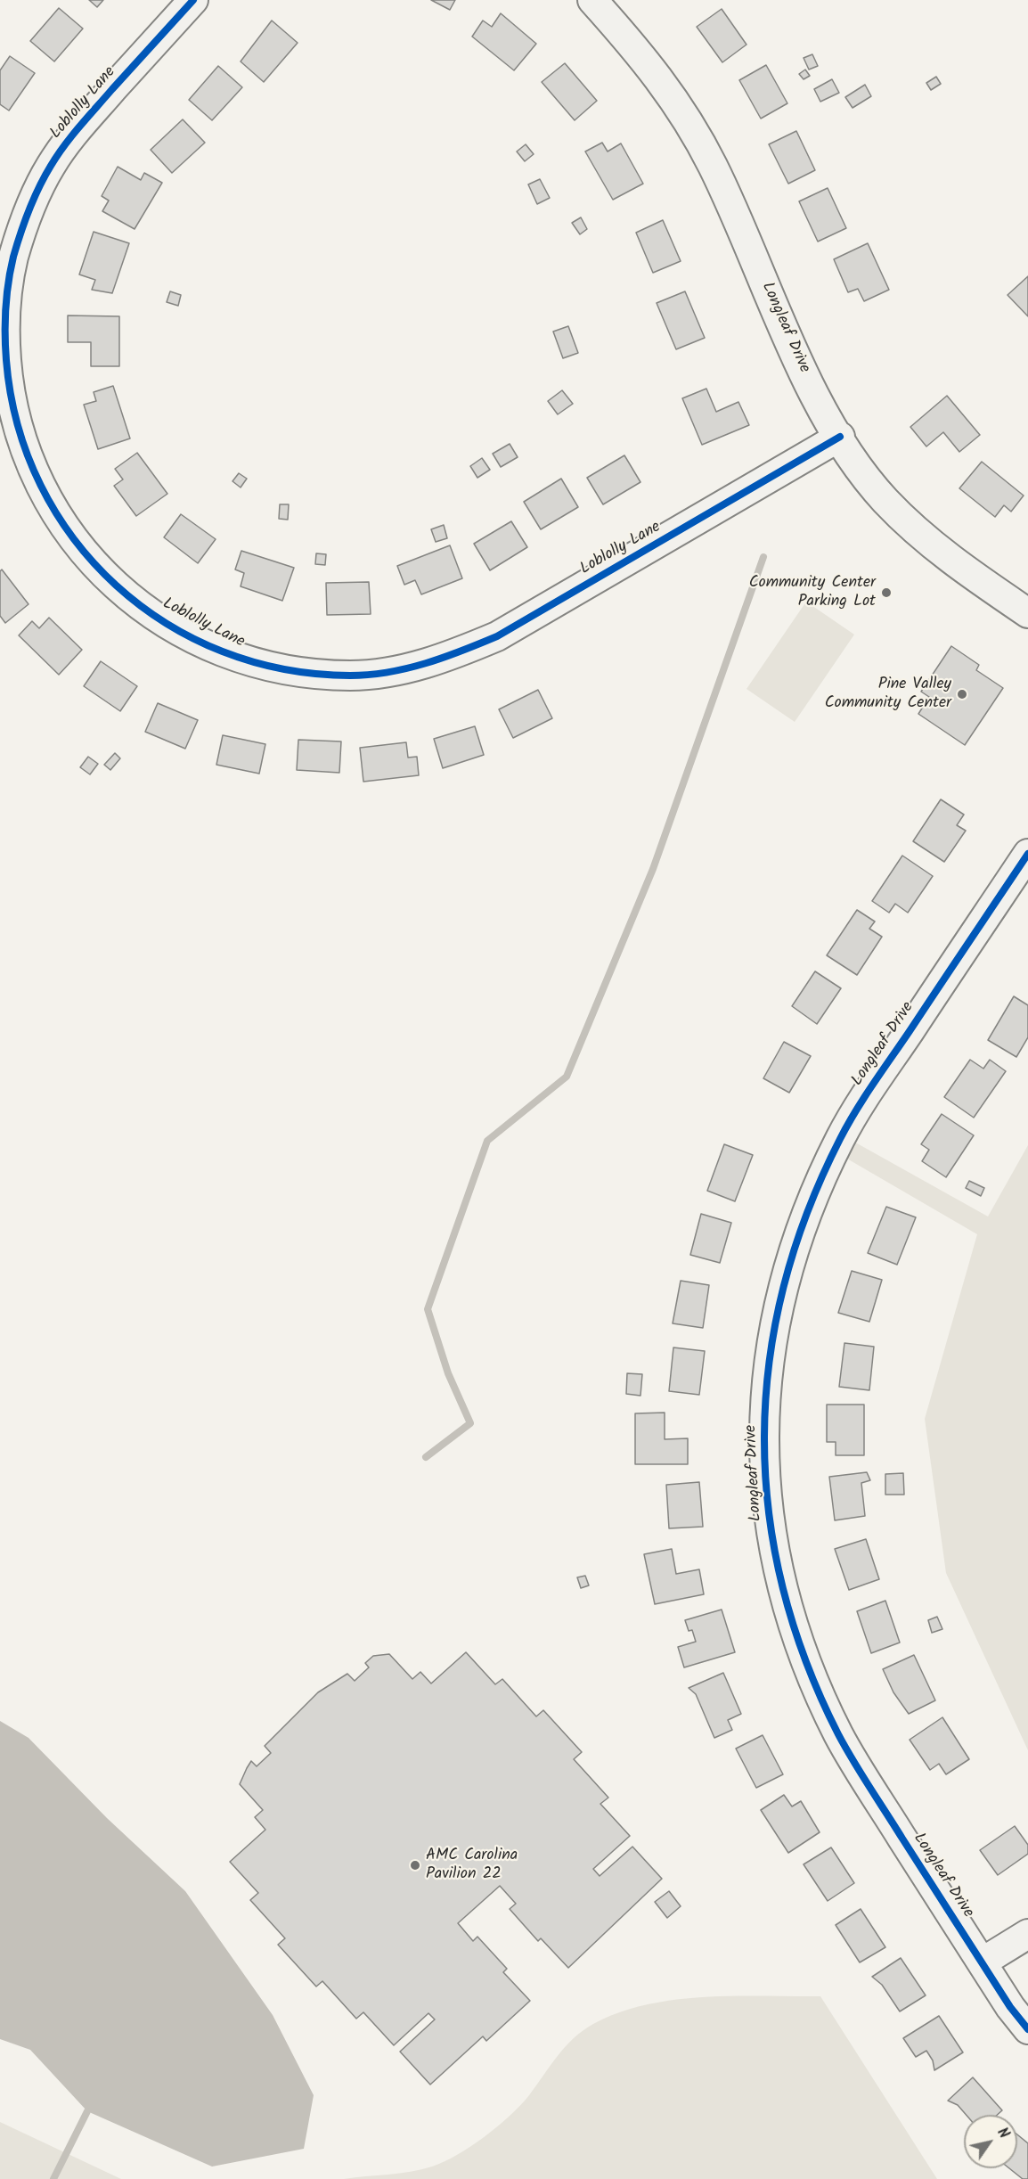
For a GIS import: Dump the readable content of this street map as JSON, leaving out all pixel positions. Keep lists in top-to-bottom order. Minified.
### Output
{"streets":{"street":["Loblolly Lane","Longleaf Drive"]},"crossings":[["Loblolly Lane","Longleaf Drive"]],"places":["Community Center Parking Lot","Pine Valley Community Center","AMC Carolina Pavilion 22"],"north":"top right"}
